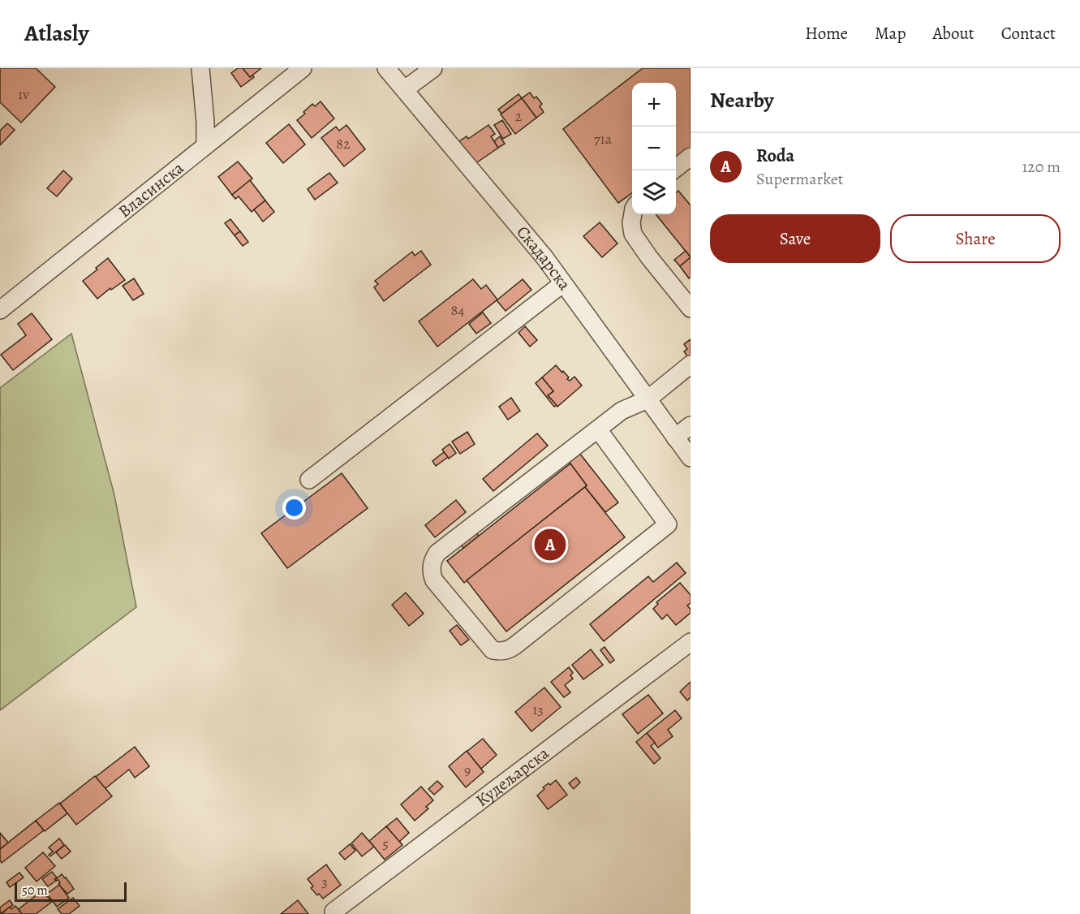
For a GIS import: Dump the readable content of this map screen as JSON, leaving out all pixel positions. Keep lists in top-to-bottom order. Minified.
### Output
{"streets":{"street":["Власинска","Скадарска","Кудељарска"]},"house_numbers":["1v","2","71a","82","84","13","9","5","3"],"scale_bar":"50 m","page":{"header":"Atlasly","nav":["Home","Map","About","Contact"],"heading":"Nearby","map_buttons":["+","−"],"list":[{"mark":"A","name":"Roda","note":"Supermarket","value":"120 m"}],"buttons":["Save","Share"],"pins":"A","scale":"50 m"}}
